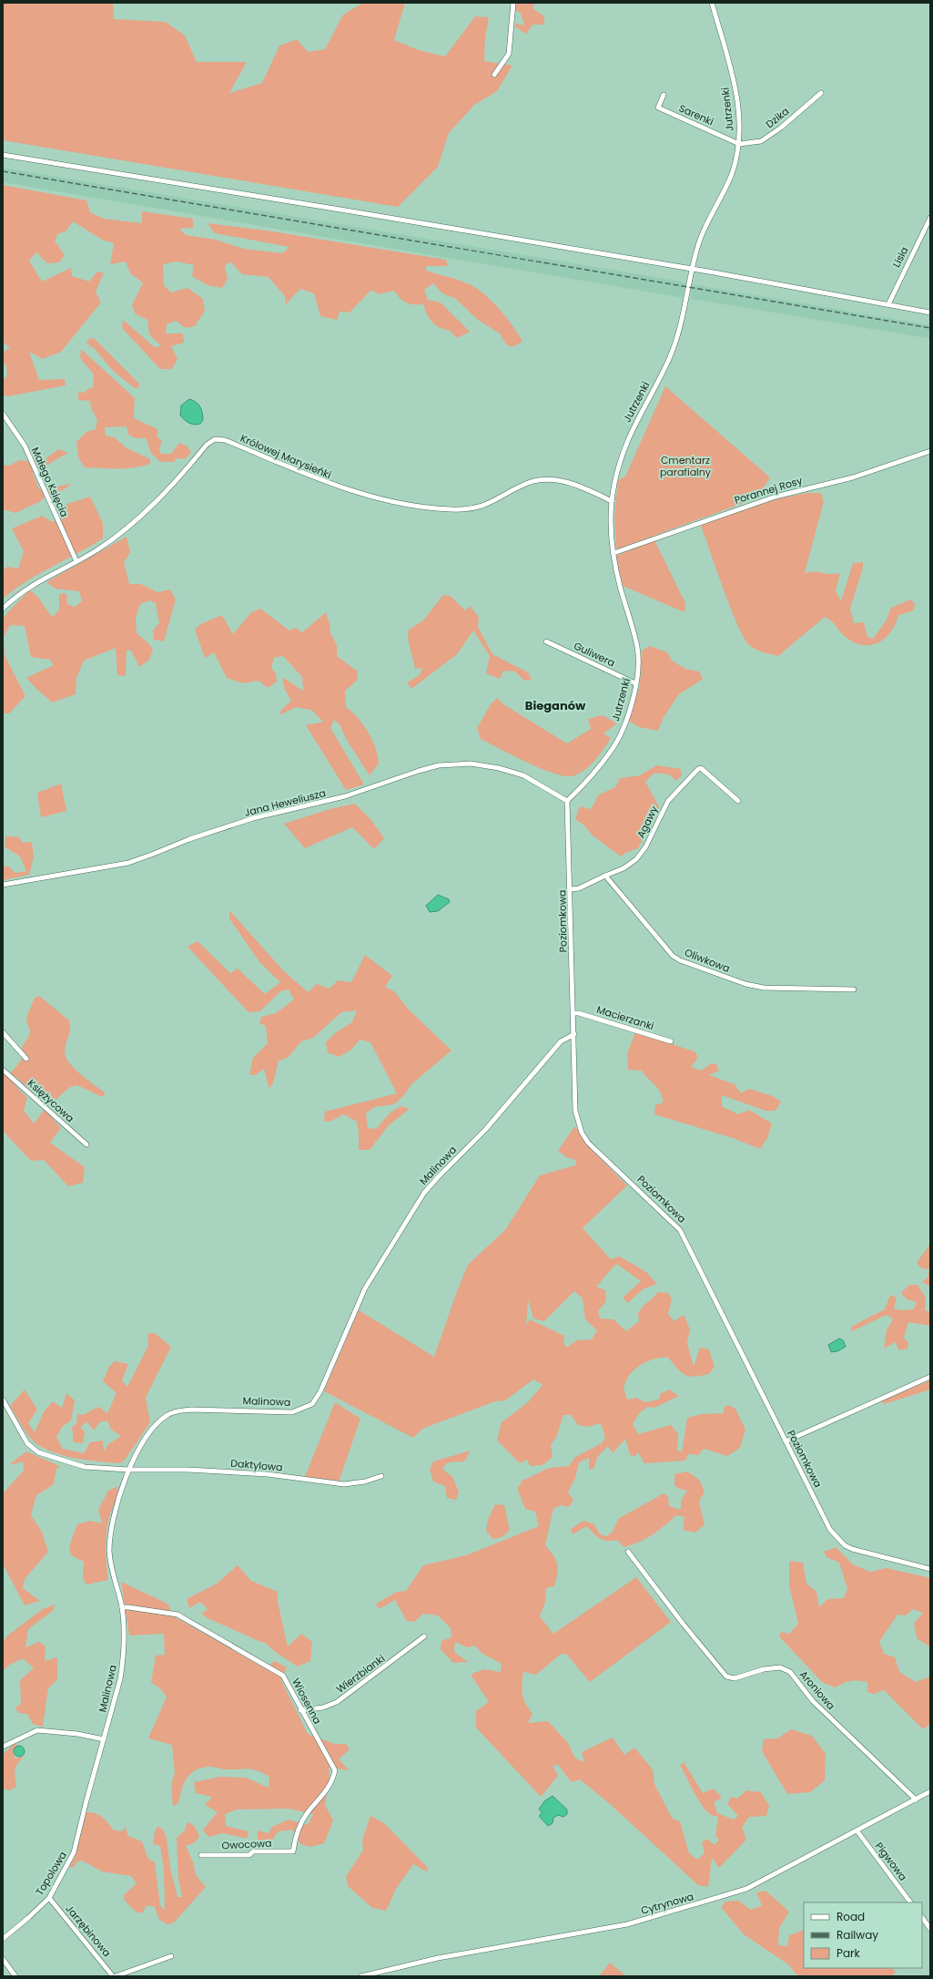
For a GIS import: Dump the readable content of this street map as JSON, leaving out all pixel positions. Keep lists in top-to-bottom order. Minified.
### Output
{"streets":{"street":["Jutrzenki","Sarenki","Dzika","Lisia","Królowej Marysieńki","Małego Księcia","Porannej Rosy","Guliwera","Jana Heweliusza","Agawy","Poziomkowa","Oliwkowa","Macierzanki","Księżycowa","Malinowa","Daktylowa","Wierzbianki","Aroniowa","Wiosenna","Owocowa","Pigwowa","Topolowa","Cytrynowa","Jarzębinowa"]},"crossings":[["Jutrzenki","Sarenki"],["Jutrzenki","Dzika"],["Jutrzenki","Królowej Marysieńki"],["Jutrzenki","Porannej Rosy"],["Jutrzenki","Guliwera"],["Jutrzenki","Jana Heweliusza"],["Jutrzenki","Poziomkowa"],["Sarenki","Dzika"],["Królowej Marysieńki","Małego Księcia"],["Jana Heweliusza","Poziomkowa"],["Agawy","Oliwkowa"],["Poziomkowa","Macierzanki"],["Poziomkowa","Malinowa"],["Malinowa","Daktylowa"],["Malinowa","Wiosenna"],["Malinowa","Topolowa"],["Wierzbianki","Wiosenna"],["Aroniowa","Cytrynowa"],["Wiosenna","Owocowa"],["Pigwowa","Cytrynowa"],["Topolowa","Jarzębinowa"]],"districts":["Bieganów"],"parks":["Cmentarz parafialny"],"legend":["Road","Railway","Park"]}
